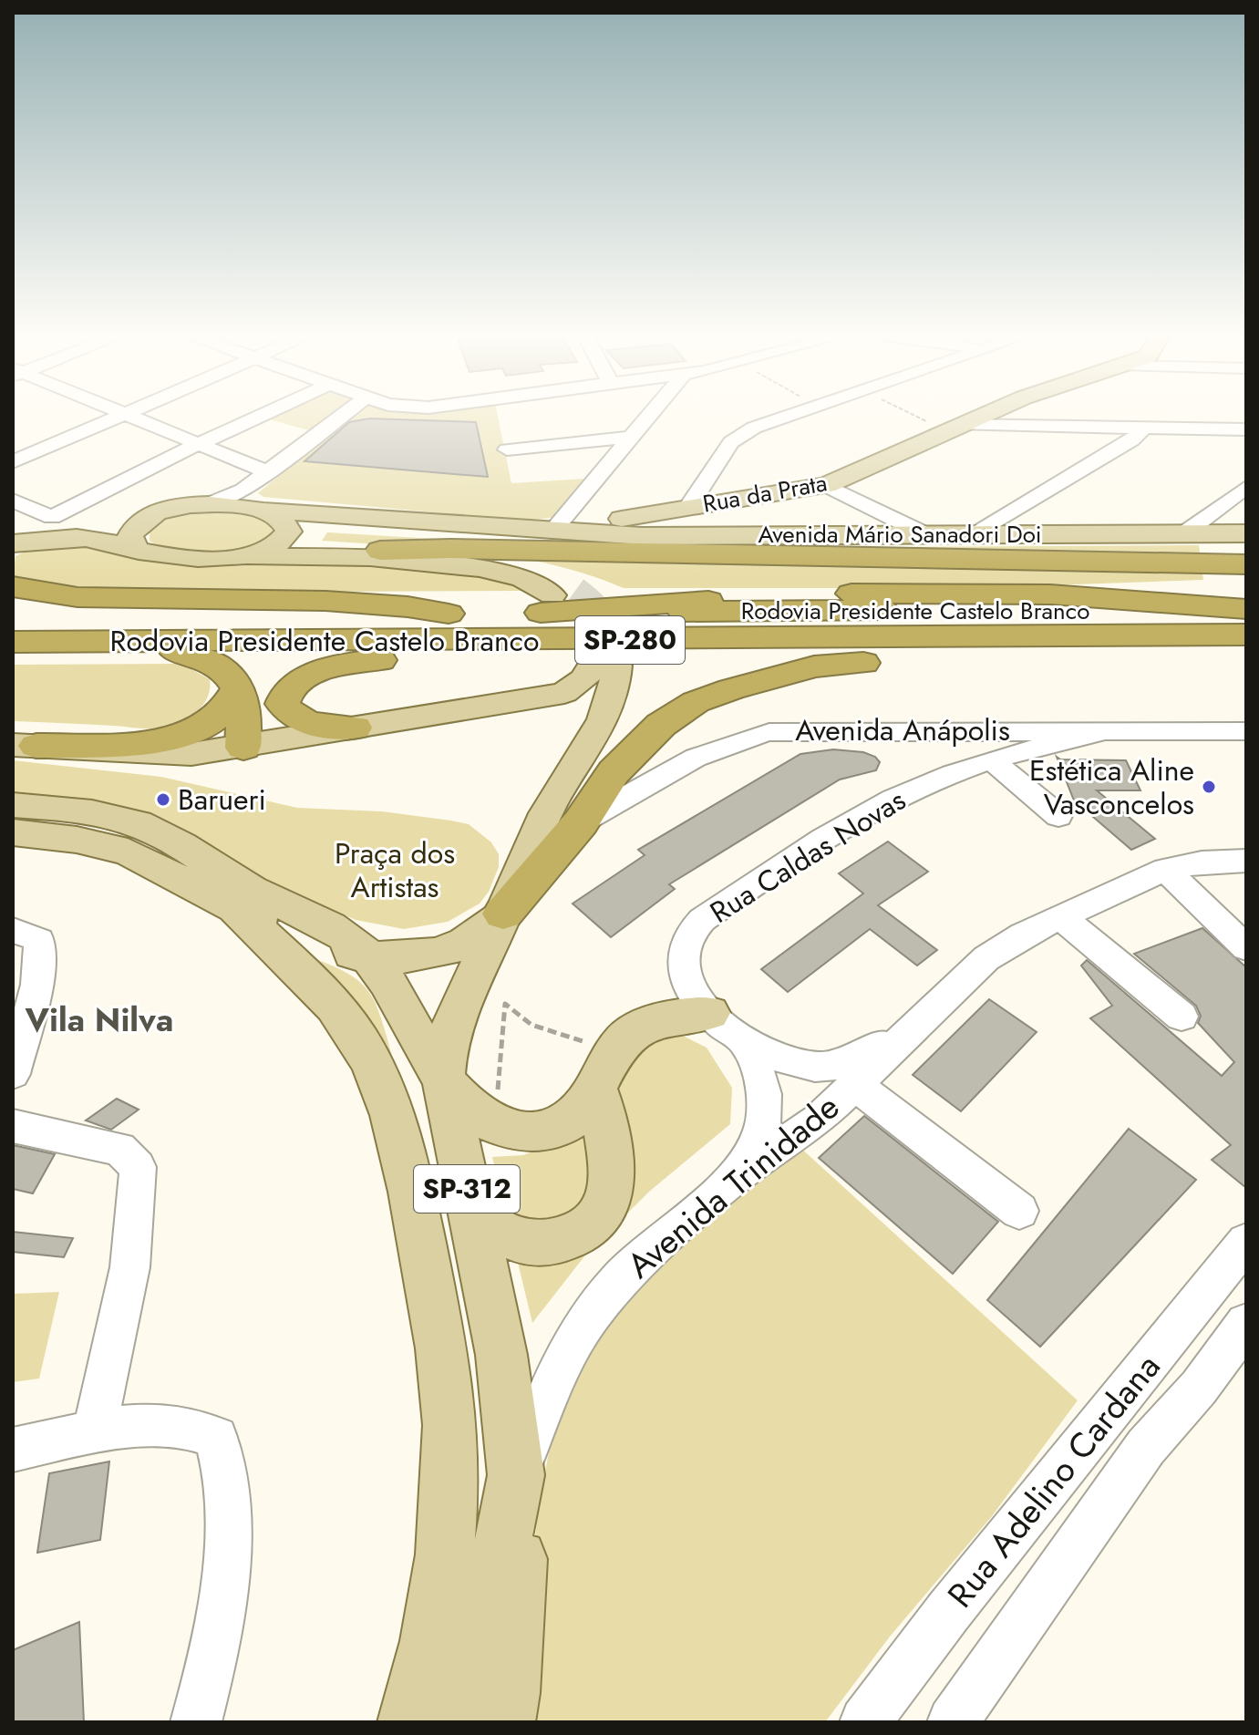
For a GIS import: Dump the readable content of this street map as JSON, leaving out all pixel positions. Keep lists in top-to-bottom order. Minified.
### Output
{"streets":{"highway":["Rodovia Presidente Castelo Branco","SP-280"],"main road":["Rua da Prata","Avenida Mário Sanadori Doi","SP-312"],"street":["Avenida Anápolis","Rua Caldas Novas","Avenida Trinidade","Rua Adelino Cardana"]},"crossings":[["Rua da Prata","Avenida Mário Sanadori Doi"],["Avenida Anápolis","Rua Caldas Novas"],["Rua Caldas Novas","Avenida Trinidade"],["Avenida Trinidade","SP-312"]],"districts":["Vila Nilva"],"parks":["Praça dos Artistas"],"places":["Estética Aline Vasconcelos","Barueri"]}
